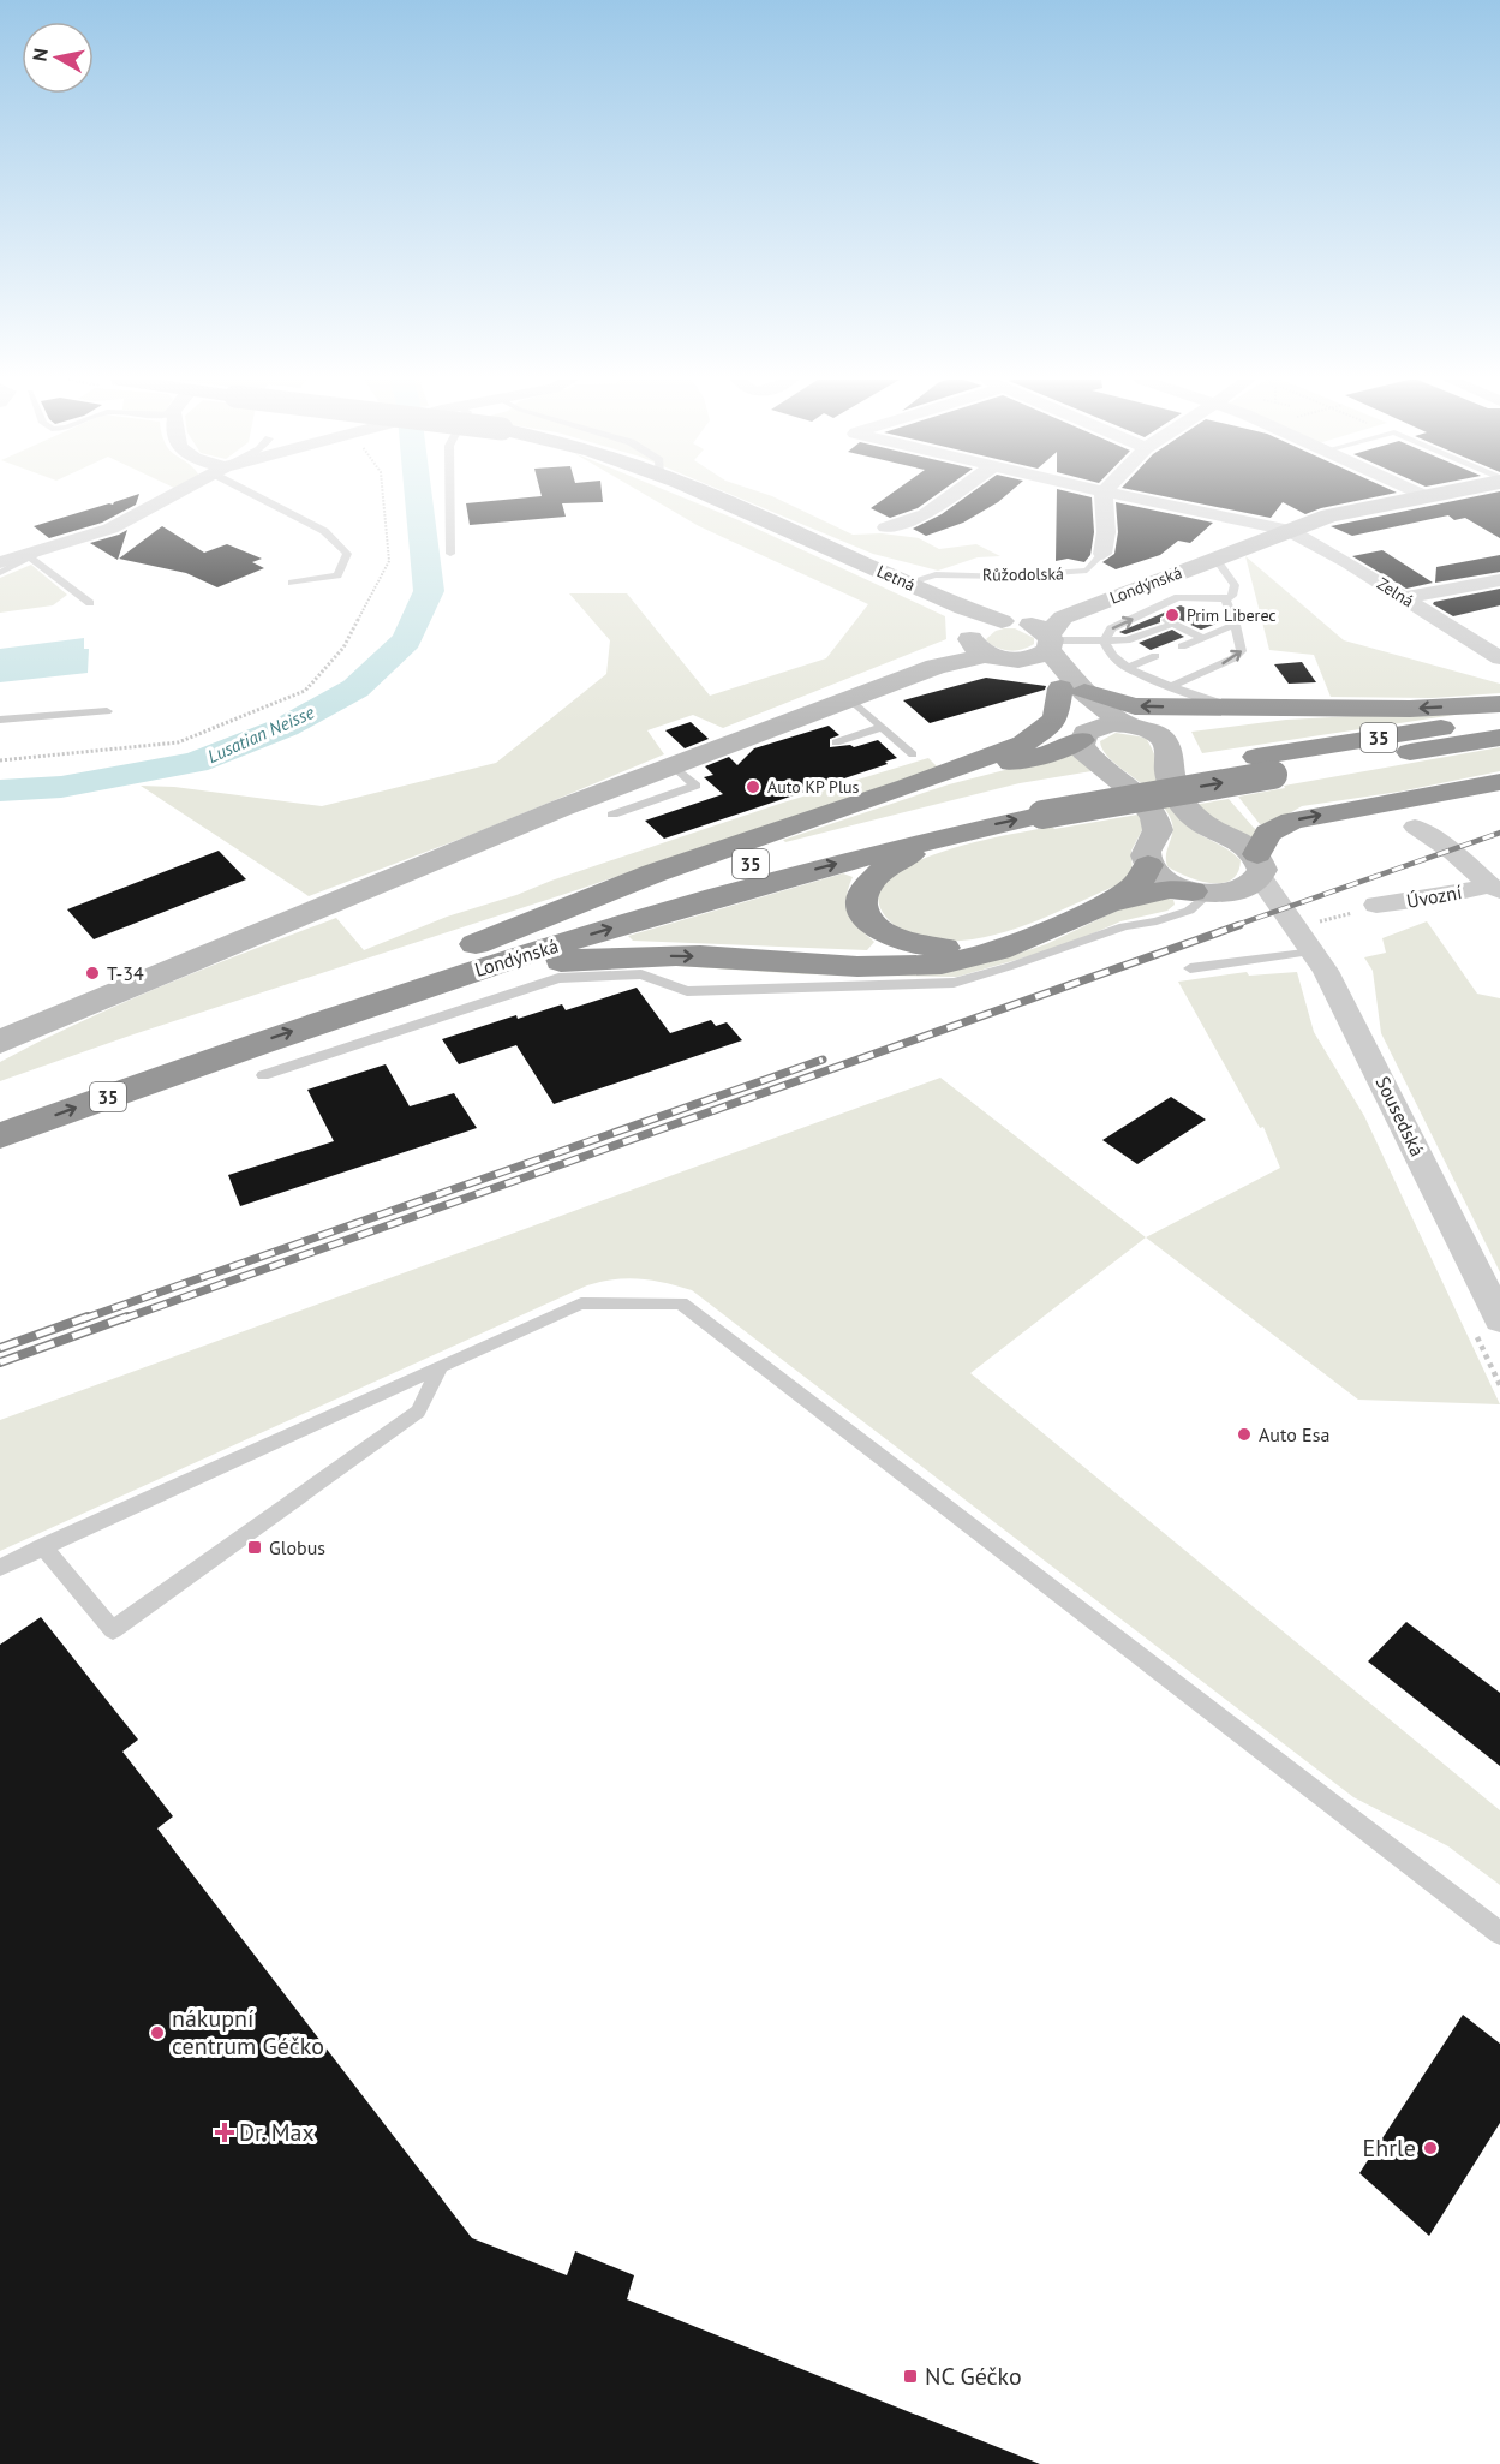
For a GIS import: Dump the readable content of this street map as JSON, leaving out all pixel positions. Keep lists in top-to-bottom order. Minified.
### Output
{"streets":{"highway":["Londýnská","35"],"street":["Růžodolská","Letná","Zelná","Úvozní","Sousedská"]},"crossings":[["Růžodolská","Letná"],["Letná","Londýnská"],["Londýnská","Zelná"],["Londýnská","35"],["35","Sousedská"]],"water":["Lusatian Neisse"],"places":{"other":["Prim Liberec","Auto KP Plus","T-34","Auto Esa","nákupní centrum Géčko","Ehrle"],"transit":["Globus","NC Géčko"],"health":["Dr. Max"]},"north":"left"}
